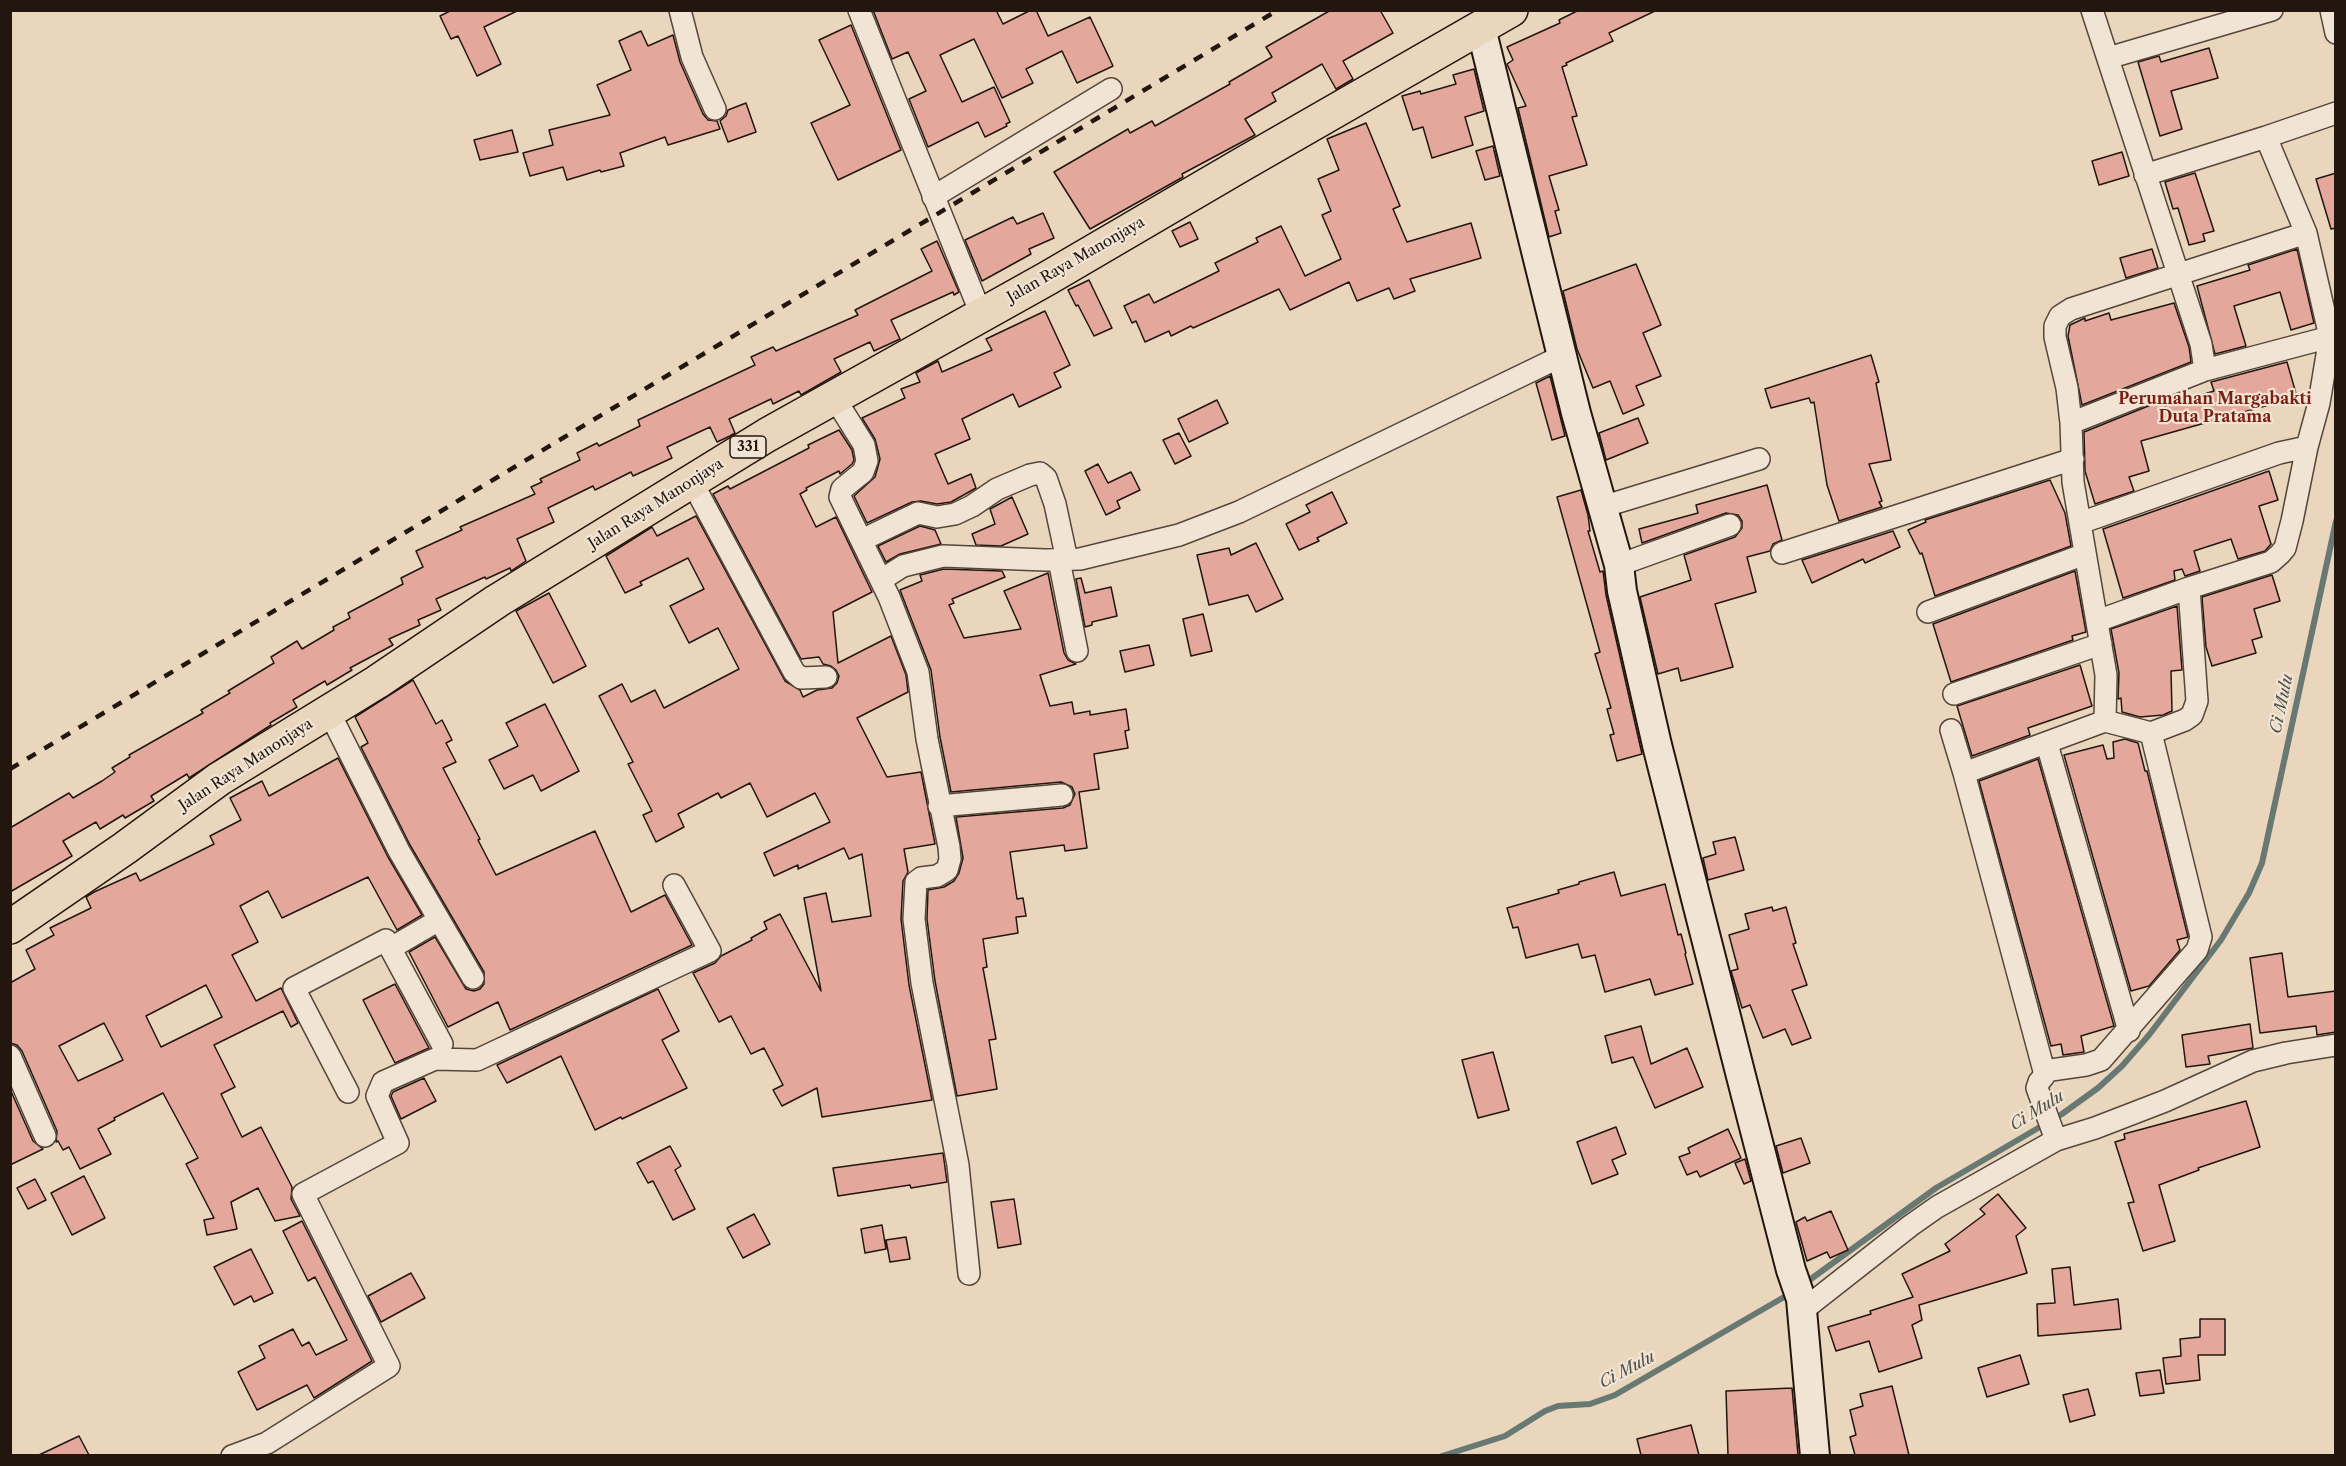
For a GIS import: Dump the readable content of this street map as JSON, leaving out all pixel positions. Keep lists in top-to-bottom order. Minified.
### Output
{"streets":{"main road":["Jalan Raya Manonjaya","331"]},"districts":["Perumahan Margabakti Duta Pratama"],"water":["Ci Mulu"]}
